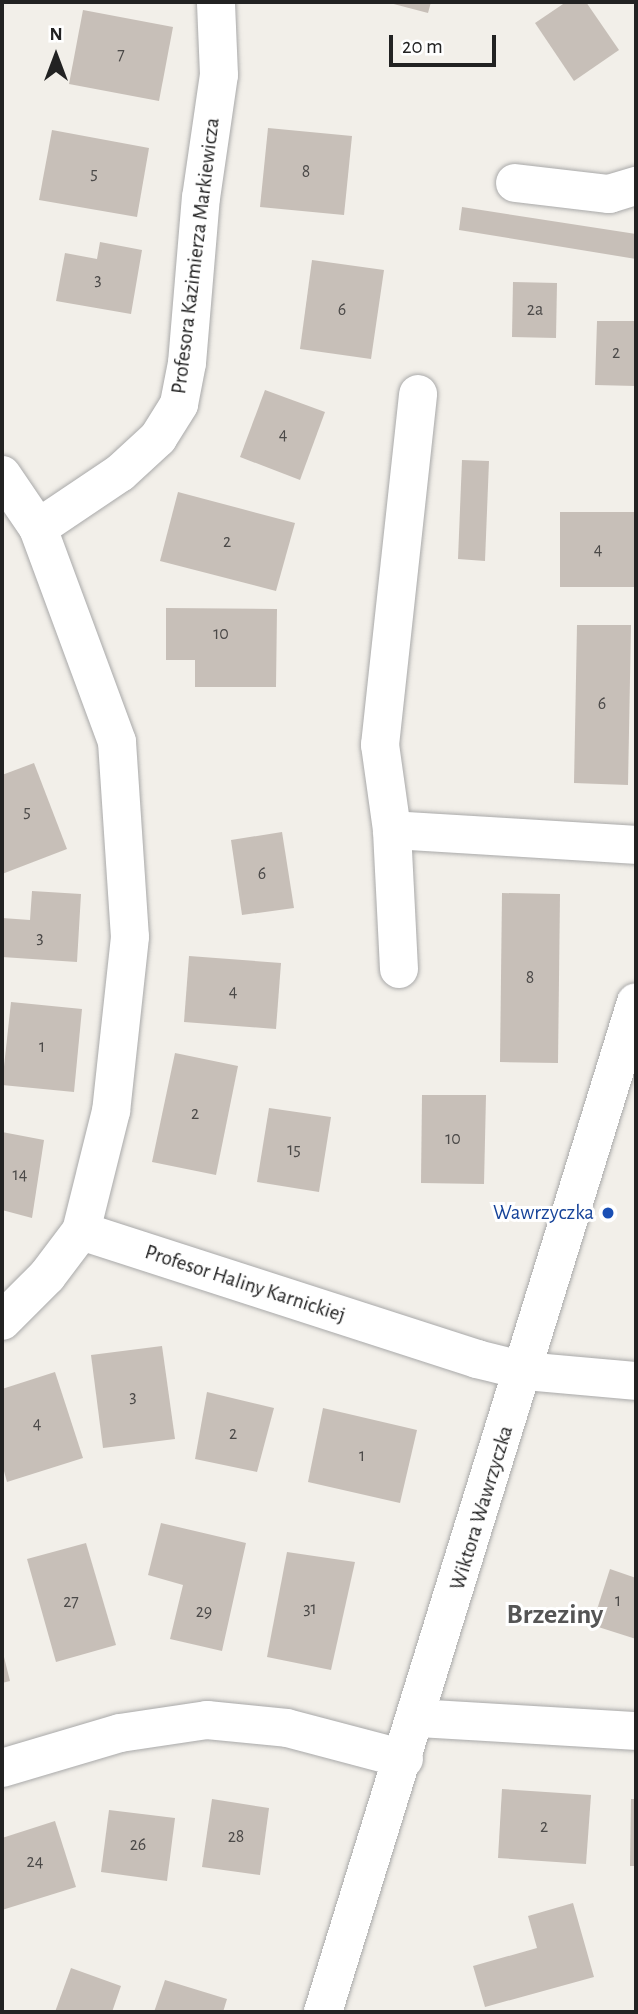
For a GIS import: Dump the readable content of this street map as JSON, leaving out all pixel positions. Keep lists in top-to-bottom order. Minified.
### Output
{"streets":{"street":["Profesora Kazimierza Markiewicza","Profesor Haliny Karnickiej","Wiktora Wawrzyczka"]},"crossings":[["Profesor Haliny Karnickiej","Wiktora Wawrzyczka"]],"districts":["Brzeziny"],"places":["Wawrzyczka"],"house_numbers":["7","8","5","3","6","2a","2","4","2","4","10","6","5","6","3","8","4","1","2","10","15","14","3","4","2","1","1","27","31","29","2","28","26","24"],"scale_bar":"20 m","north":"top"}
